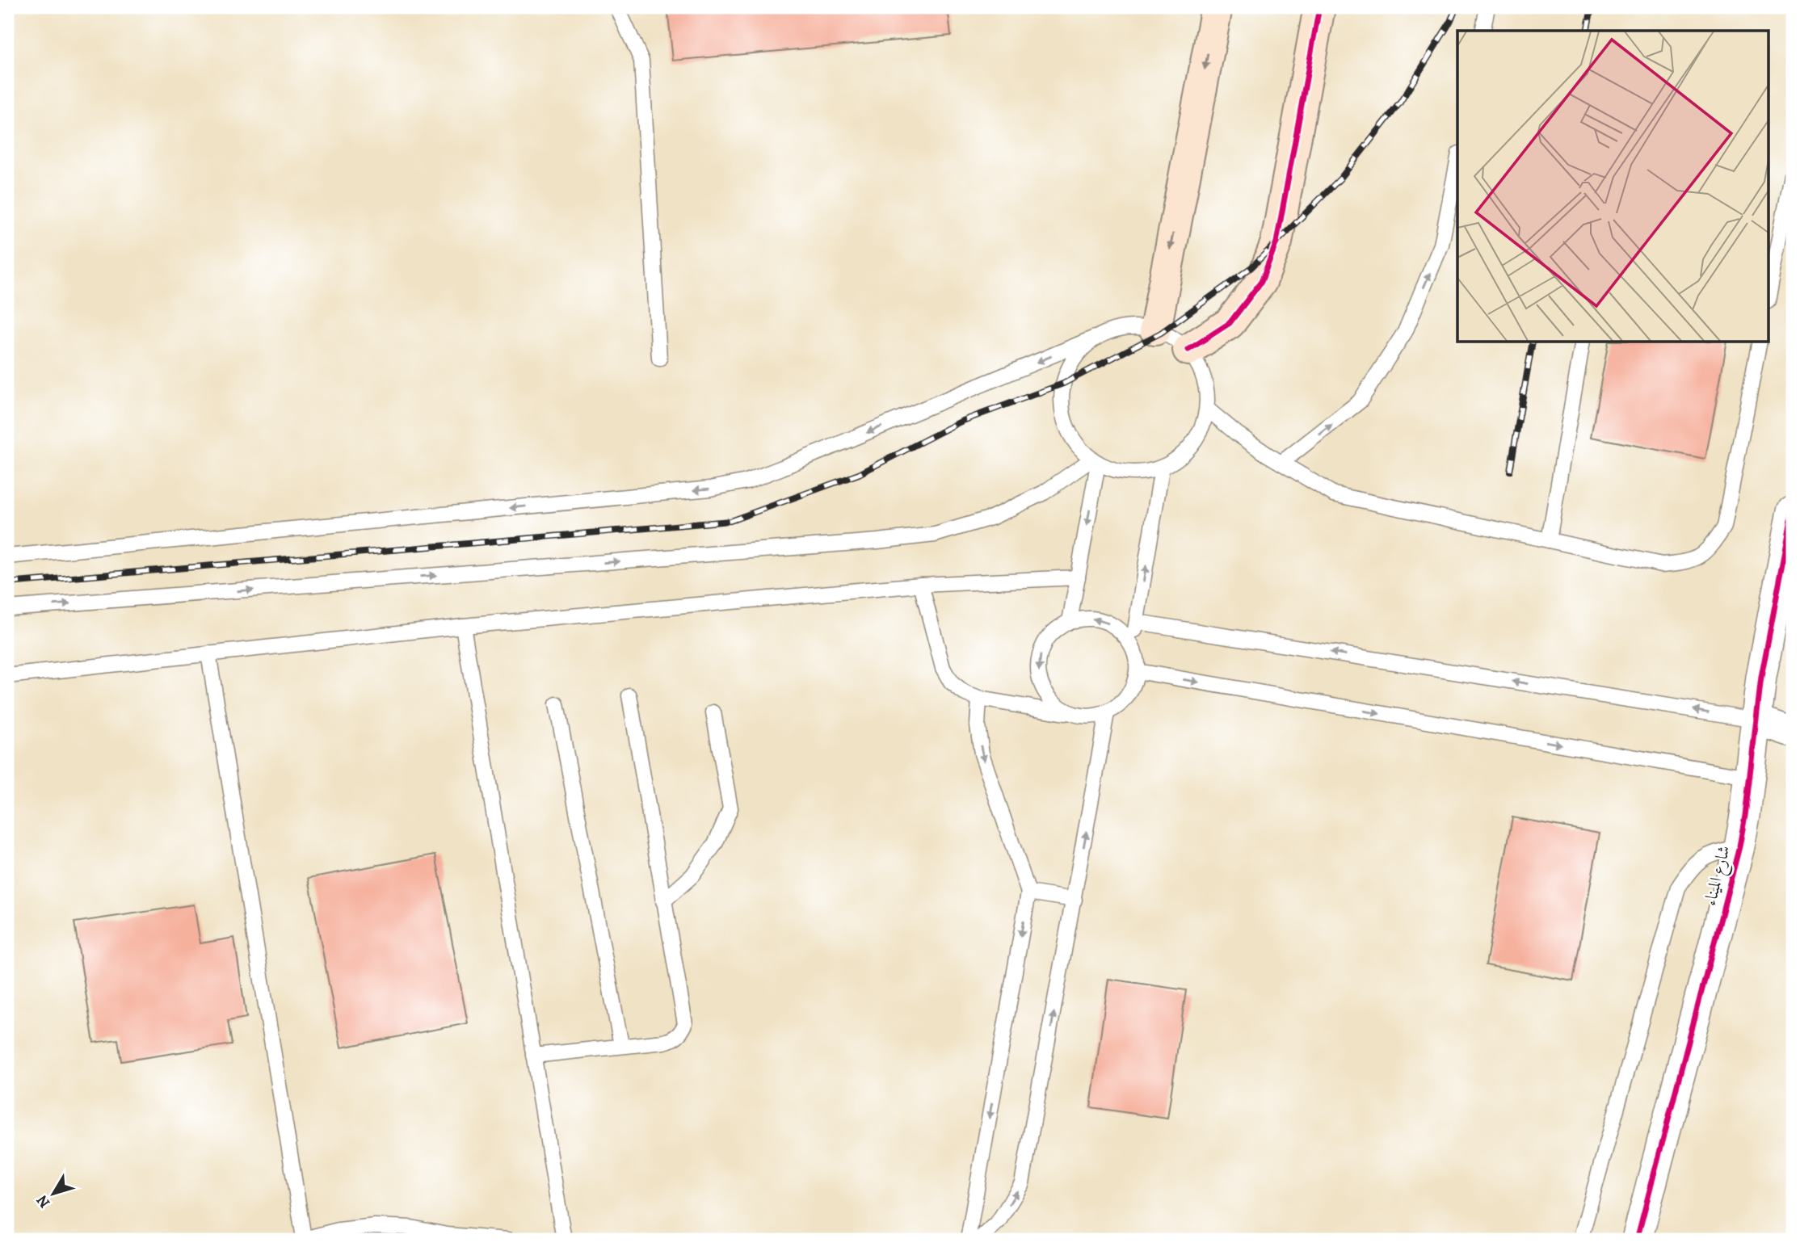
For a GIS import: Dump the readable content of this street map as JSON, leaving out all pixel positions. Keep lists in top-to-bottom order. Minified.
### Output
{"streets":{"street":["شارع الميناء"]},"north":"bottom left"}
